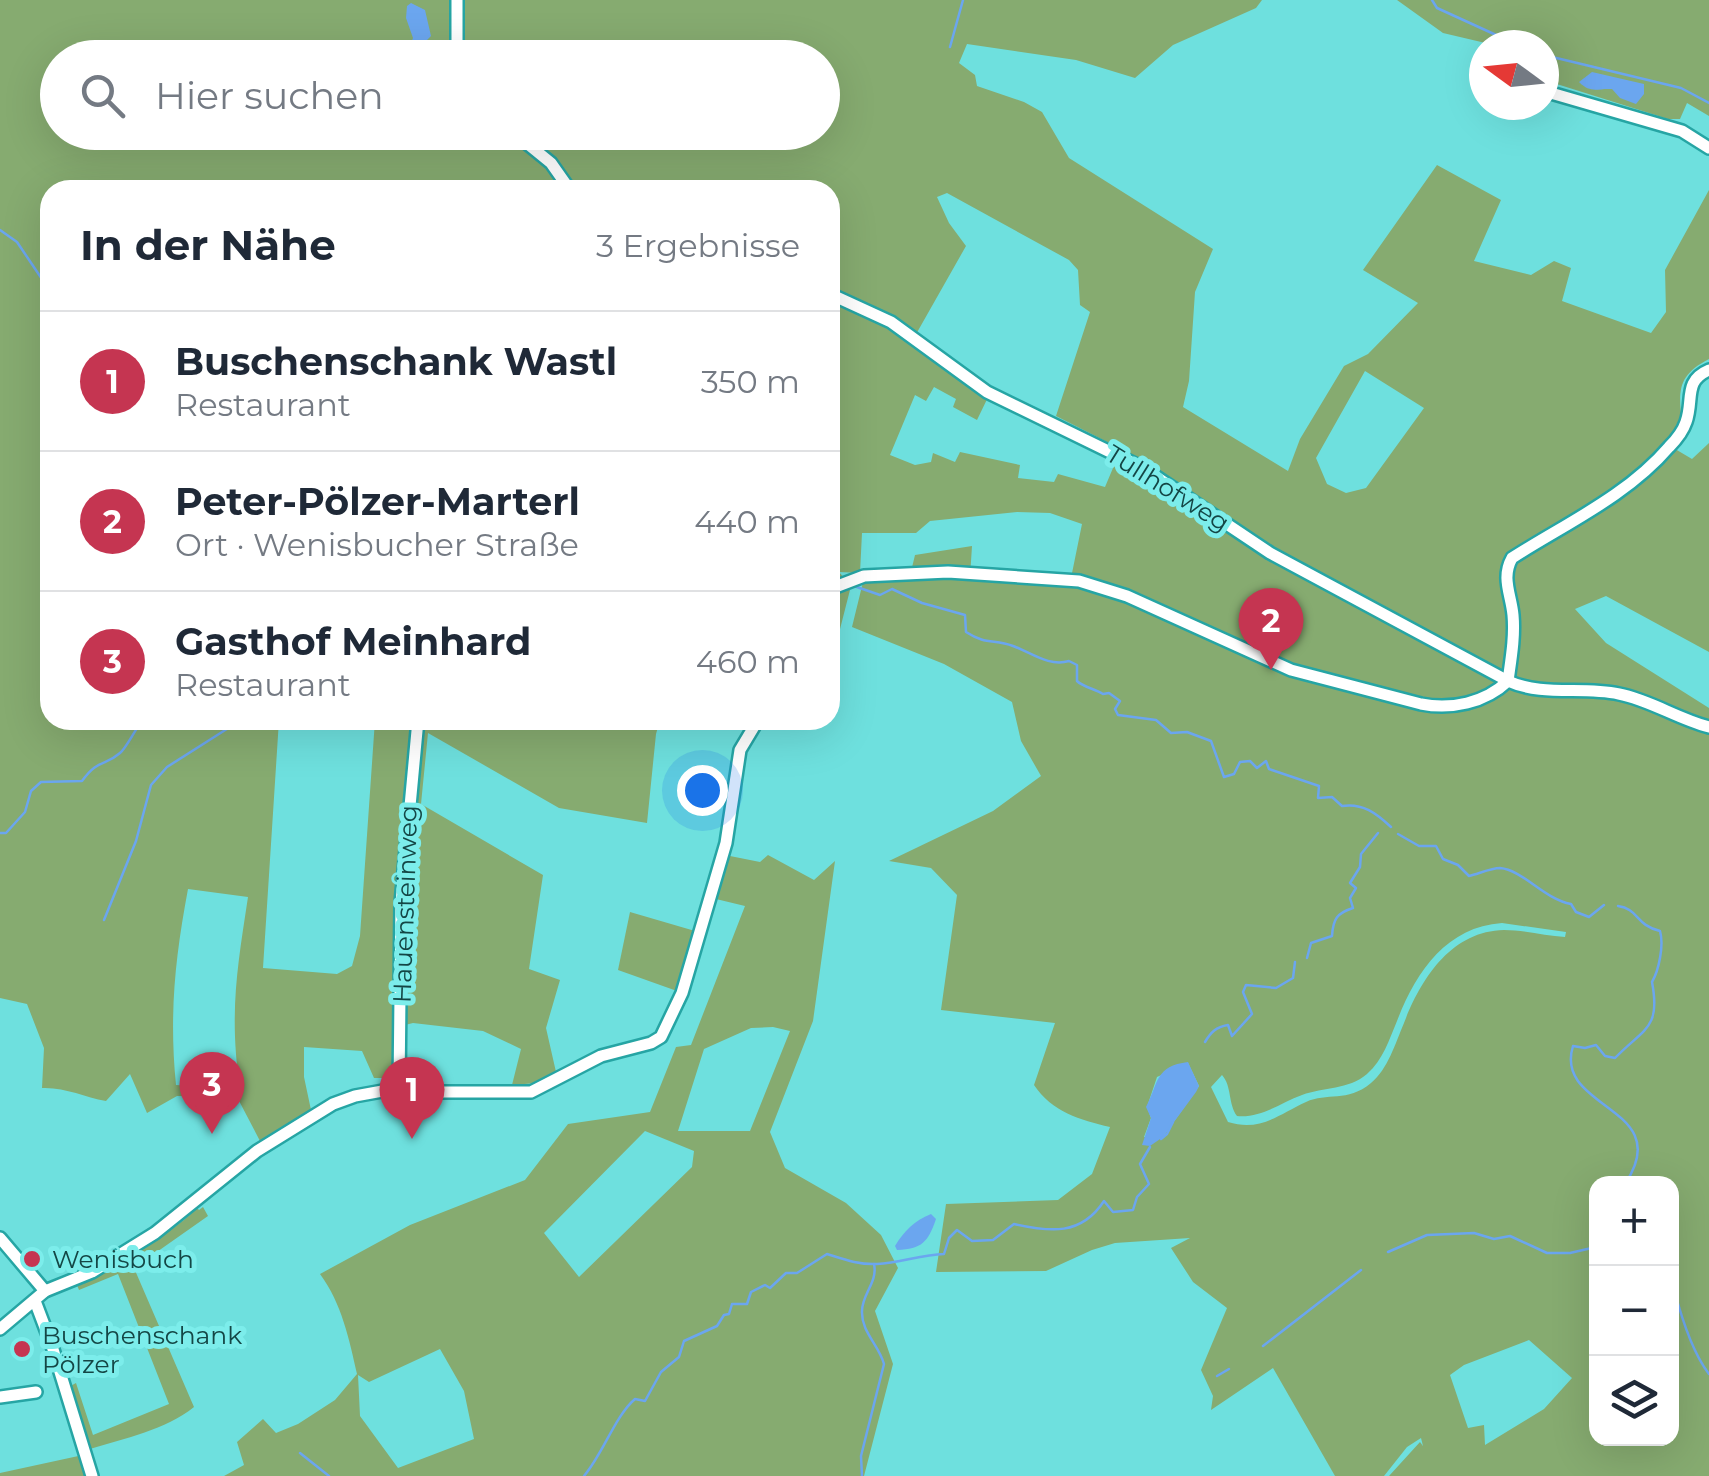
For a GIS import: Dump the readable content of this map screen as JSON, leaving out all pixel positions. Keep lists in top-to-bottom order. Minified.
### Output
{"streets":{"street":["Tullhofweg","Hauensteinweg"]},"places":["Wenisbuch","Buschenschank Pölzer"],"north":"left","page":{"search":"Hier suchen","heading":["In der Nähe","3 Ergebnisse"],"list":[{"mark":"1","name":"Buschenschank Wastl","note":"Restaurant","value":"350 m"},{"mark":"2","name":"Peter-Pölzer-Marterl","note":"Ort · Wenisbucher Straße","value":"440 m"},{"mark":"3","name":"Gasthof Meinhard","note":"Restaurant","value":"460 m"}],"pins":["2","3","1"],"map_buttons":["+","−"]}}
